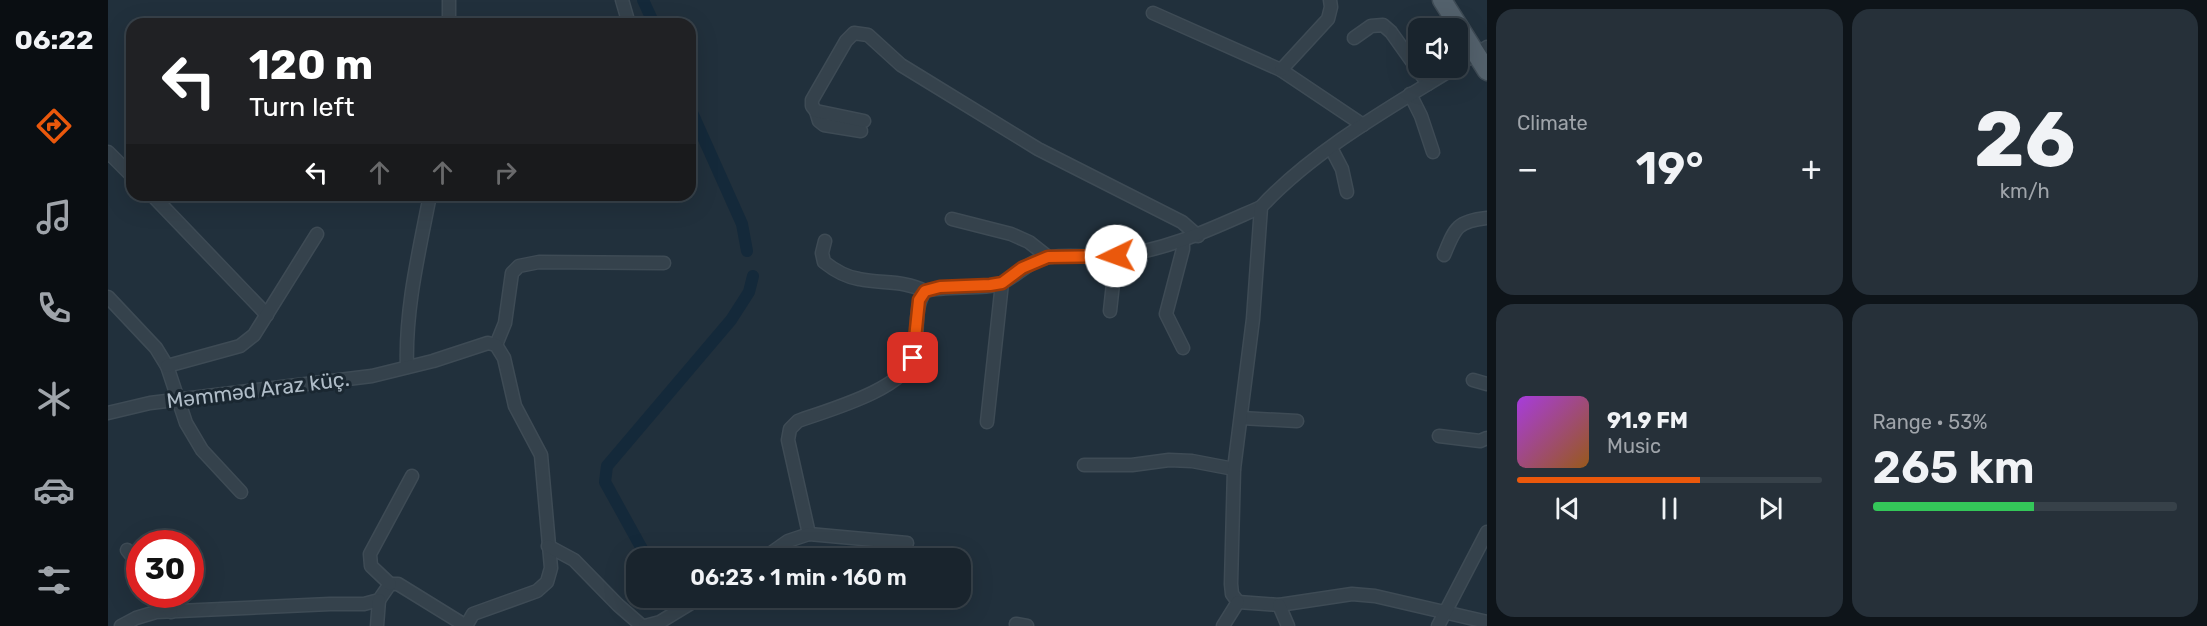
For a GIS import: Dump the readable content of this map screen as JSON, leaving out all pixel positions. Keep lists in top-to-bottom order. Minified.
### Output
{"streets":{"street":["Məmməd Araz küç."]},"page":{"tabs":"06:22","tile":["Climate",["26","km/h"],["Range · 53%","265 km"]],"turn":["120 m","Turn left"],"heat":["−","19°","+"],"song":["91.9 FM","Music"],"limit":"30","trip":"06:23 · 1 min · 160 m"}}
